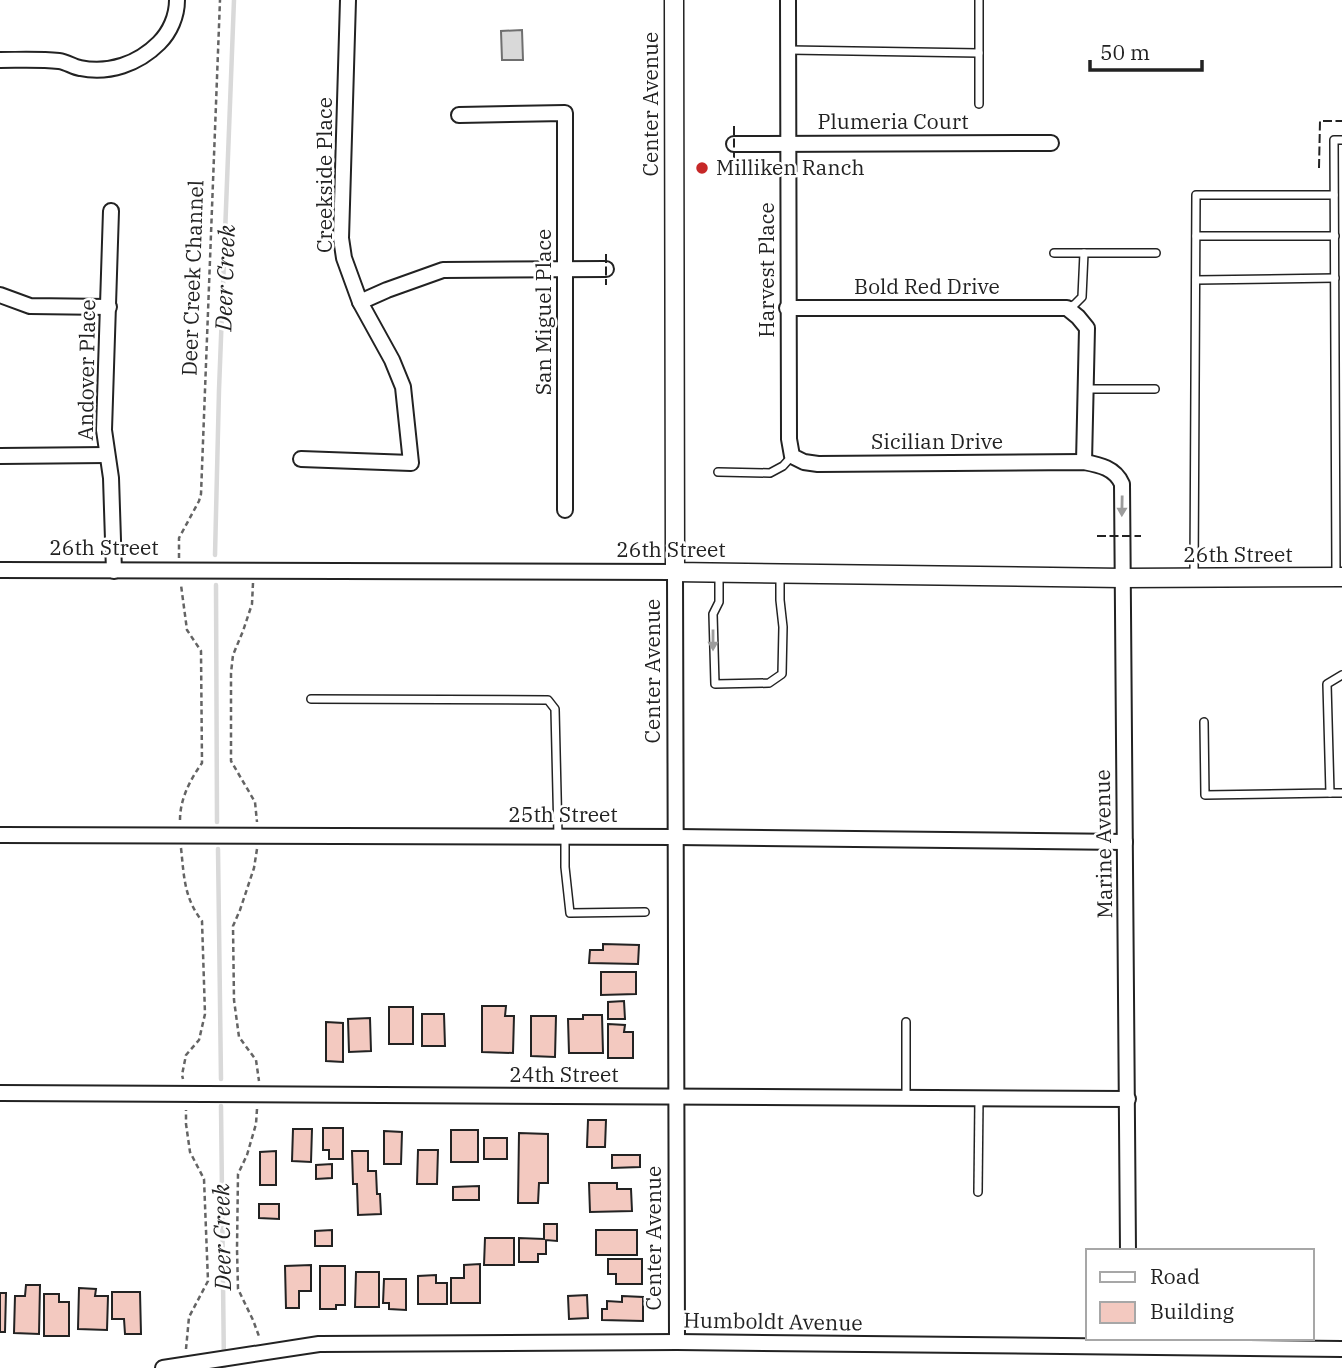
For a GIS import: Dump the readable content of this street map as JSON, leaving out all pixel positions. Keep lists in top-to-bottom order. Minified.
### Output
{"streets":{"street":["Center Avenue","Plumeria Court","Creekside Place","Harvest Place","Bold Red Drive","San Miguel Place","Andover Place","Sicilian Drive","26th Street","25th Street","Marine Avenue","24th Street","Humboldt Avenue"],"path":["Deer Creek Channel"]},"crossings":[["Center Avenue","26th Street"],["Center Avenue","25th Street"],["Center Avenue","24th Street"],["Center Avenue","Humboldt Avenue"],["Plumeria Court","Harvest Place"],["Harvest Place","Bold Red Drive"],["Harvest Place","Sicilian Drive"],["Andover Place","26th Street"],["Sicilian Drive","Marine Avenue"],["26th Street","Marine Avenue"],["25th Street","Marine Avenue"],["Marine Avenue","24th Street"]],"water":["Deer Creek"],"places":["Milliken Ranch"],"legend":["Road","Building"],"scale_bar":"50 m"}
